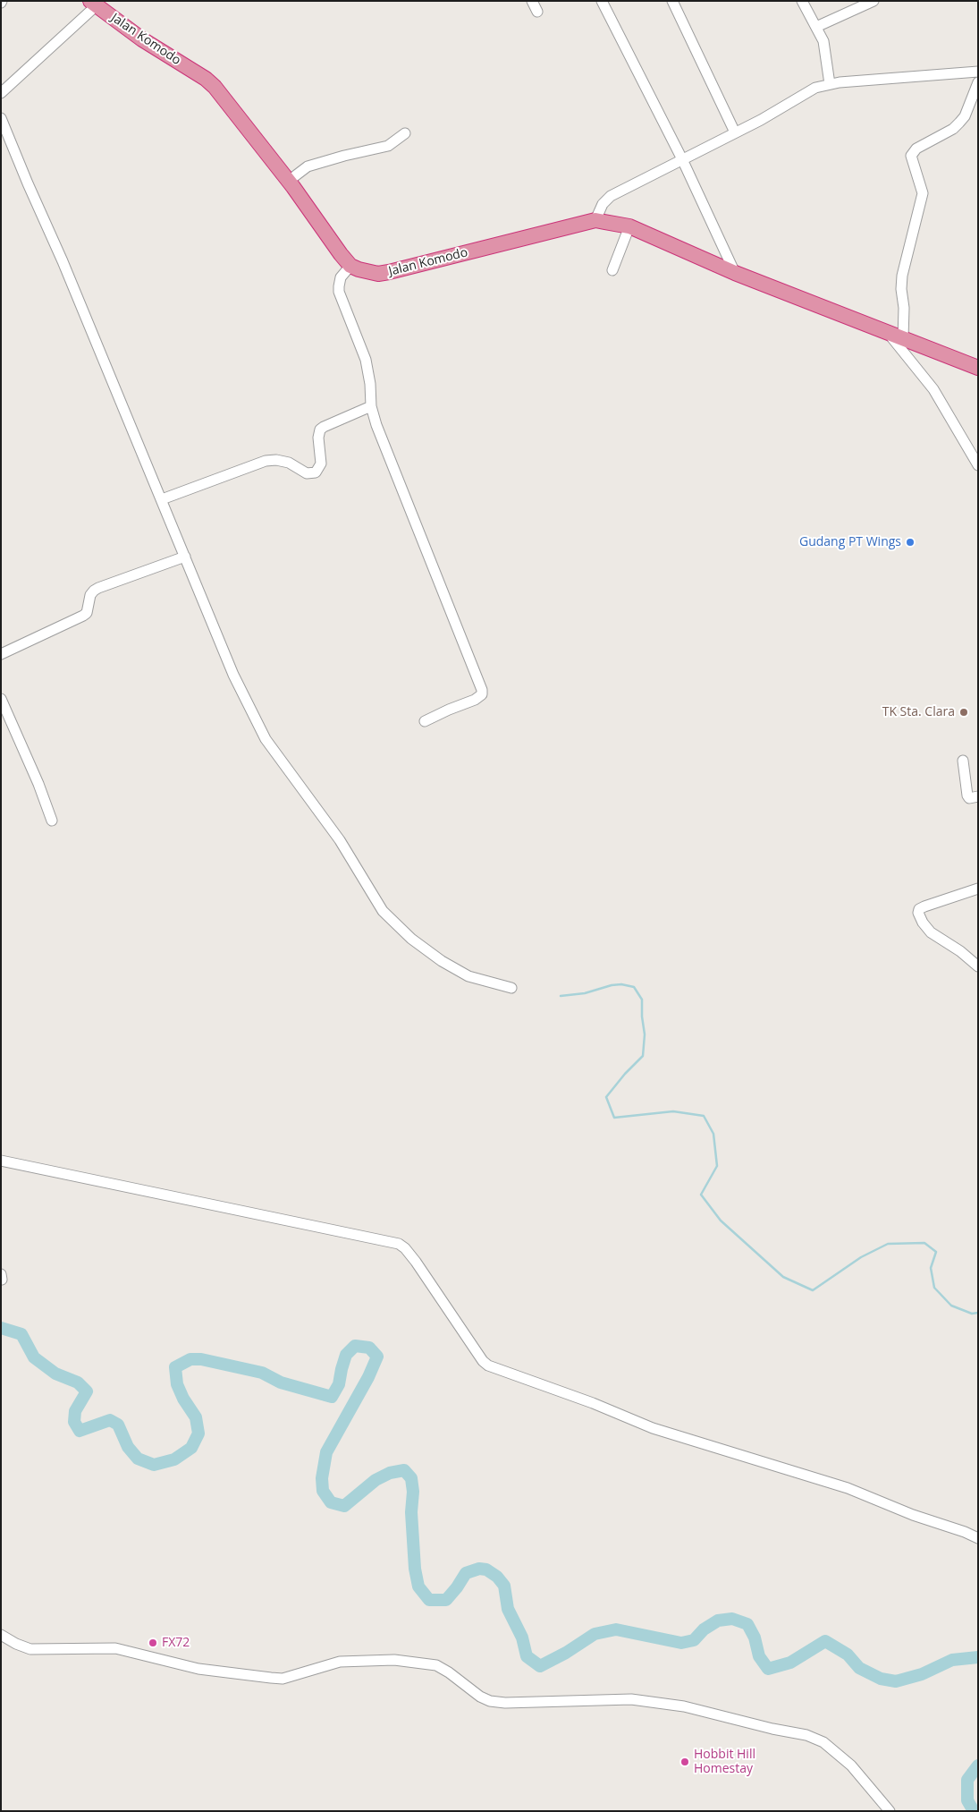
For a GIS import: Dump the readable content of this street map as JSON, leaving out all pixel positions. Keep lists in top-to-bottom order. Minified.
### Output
{"streets":{"highway":["Jalan Komodo"]},"places":["Gudang PT Wings","TK Sta. Clara","FX72","Hobbit Hill Homestay"]}
